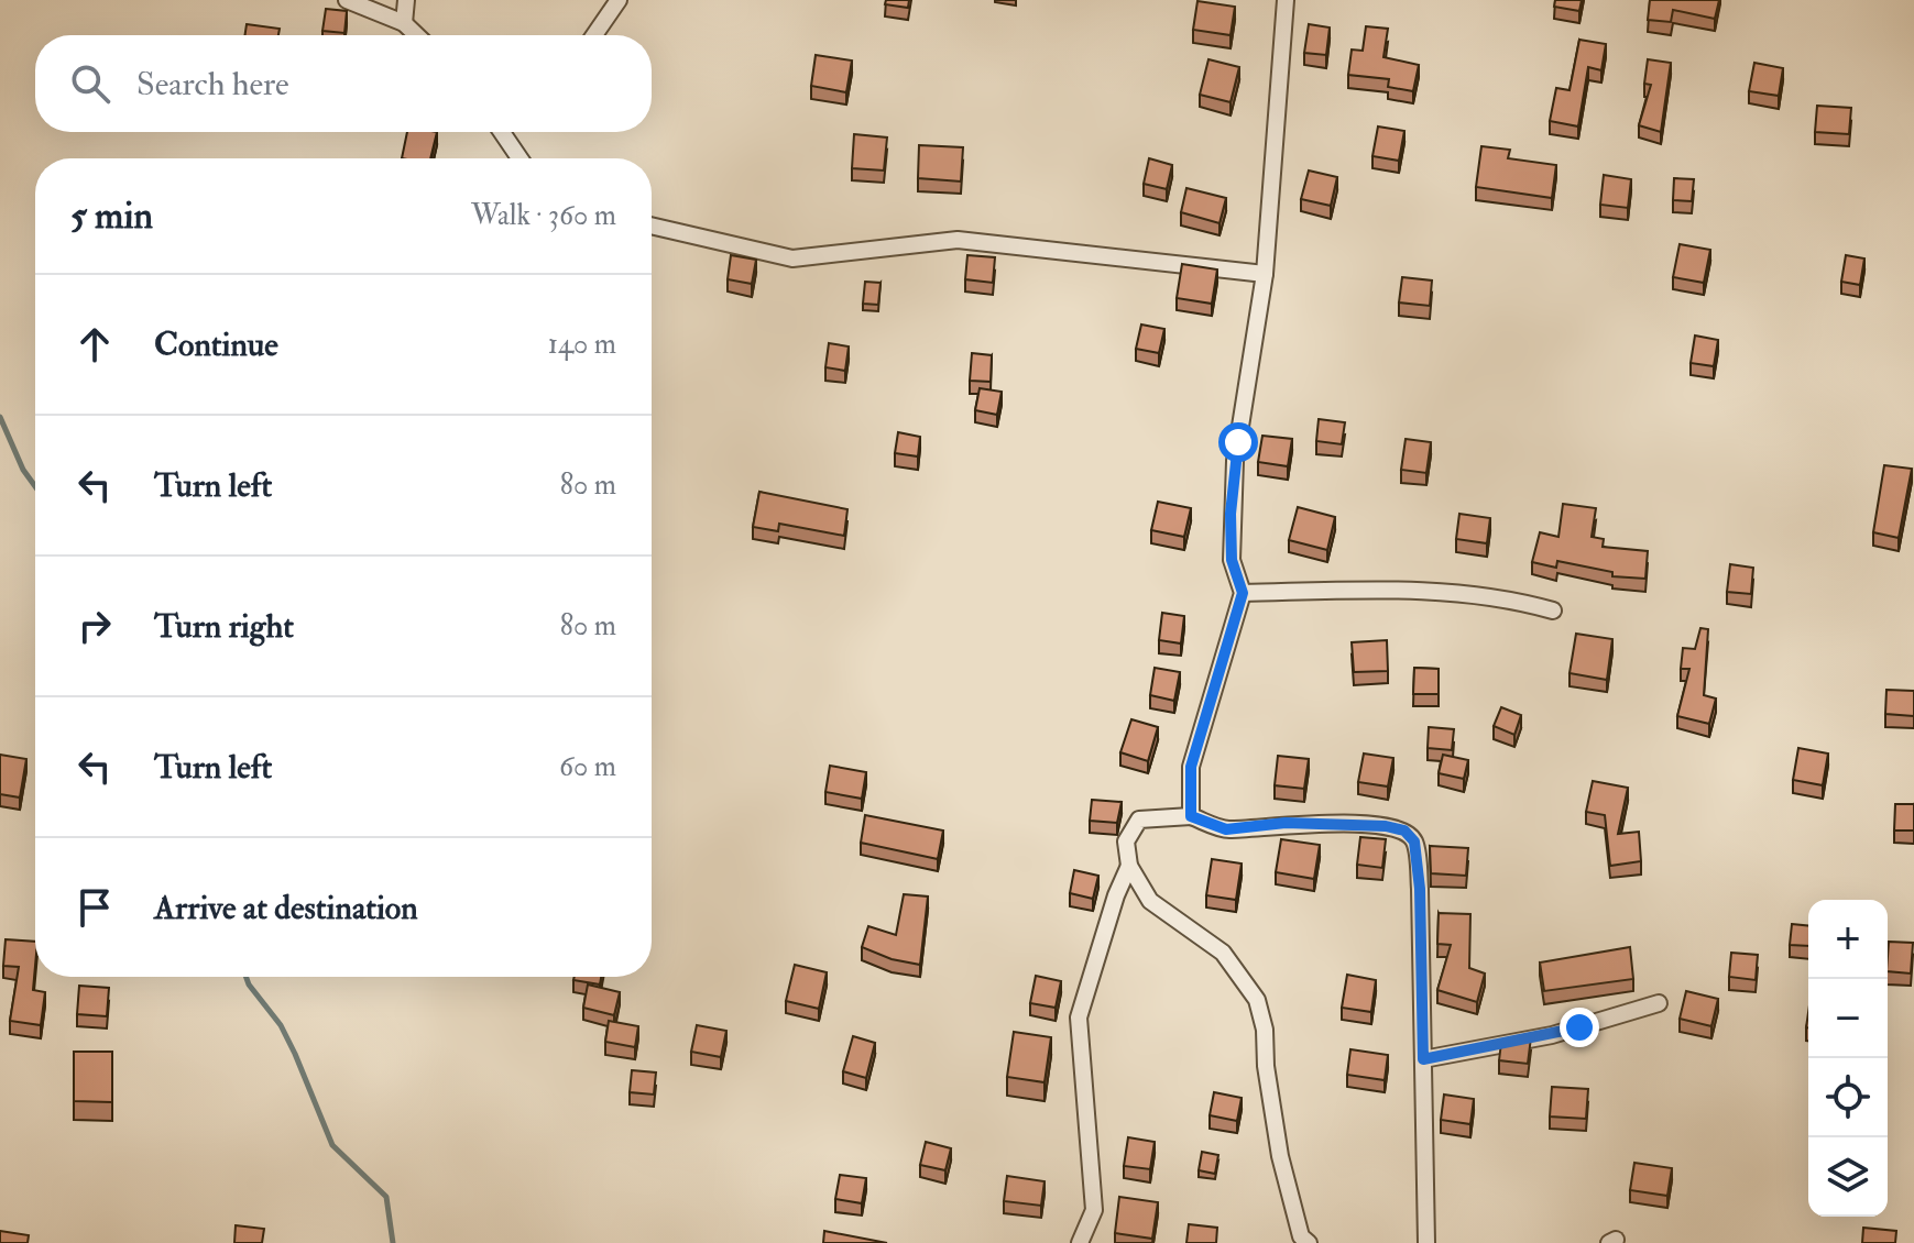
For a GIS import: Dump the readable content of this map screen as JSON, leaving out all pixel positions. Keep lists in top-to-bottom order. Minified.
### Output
{"page":{"search":"Search here","heading":["5 min","Walk · 360 m"],"list":[["Continue","140 m"],["Turn left","80 m"],["Turn right","80 m"],["Turn left","60 m"],"Arrive at destination"],"map_buttons":["+","−"]}}
